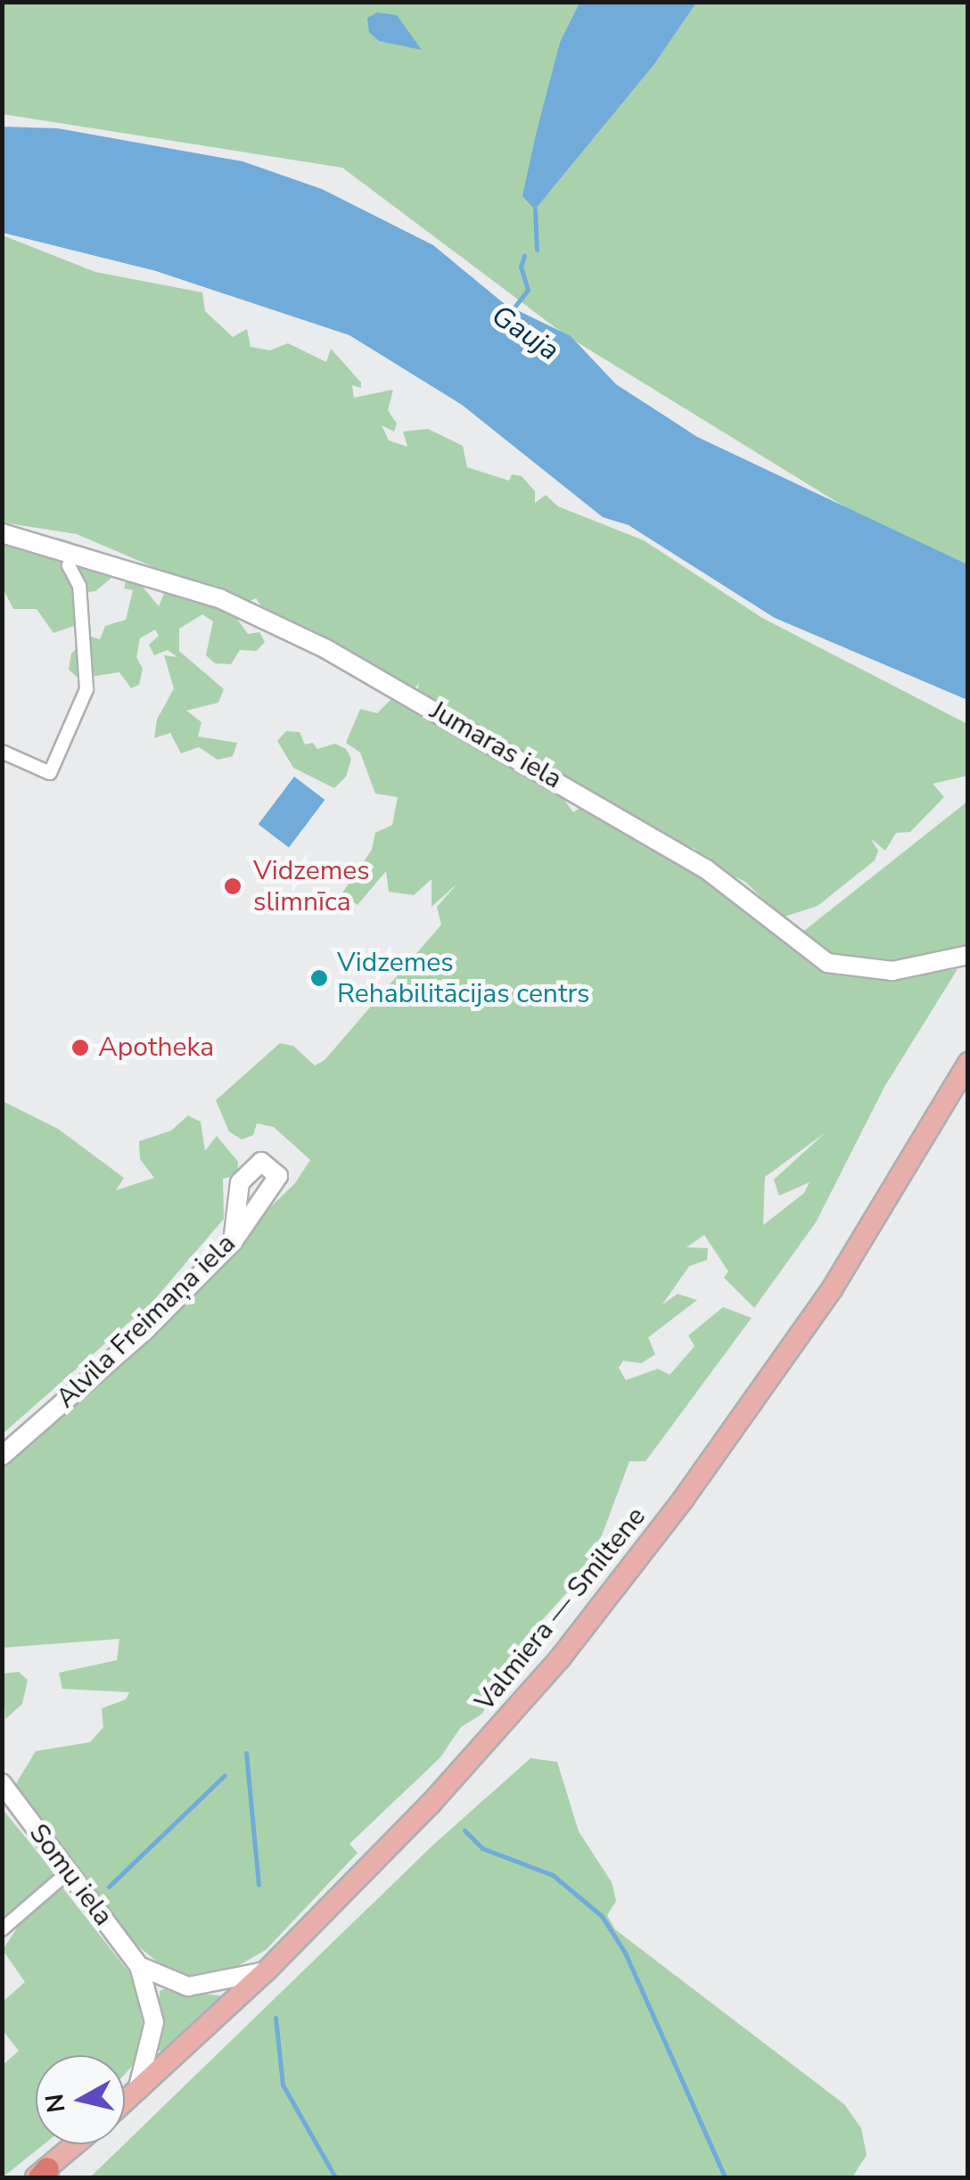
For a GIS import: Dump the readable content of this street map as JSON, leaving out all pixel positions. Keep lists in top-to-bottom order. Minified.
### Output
{"streets":{"main road":["Valmiera — Smiltene"],"street":["Jumaras iela","Alvila Freimaņa iela","Somu iela"]},"water":["Gauja"],"places":["Vidzemes slimnīca","Vidzemes Rehabilitācijas centrs","Apotheka"],"north":"left"}
